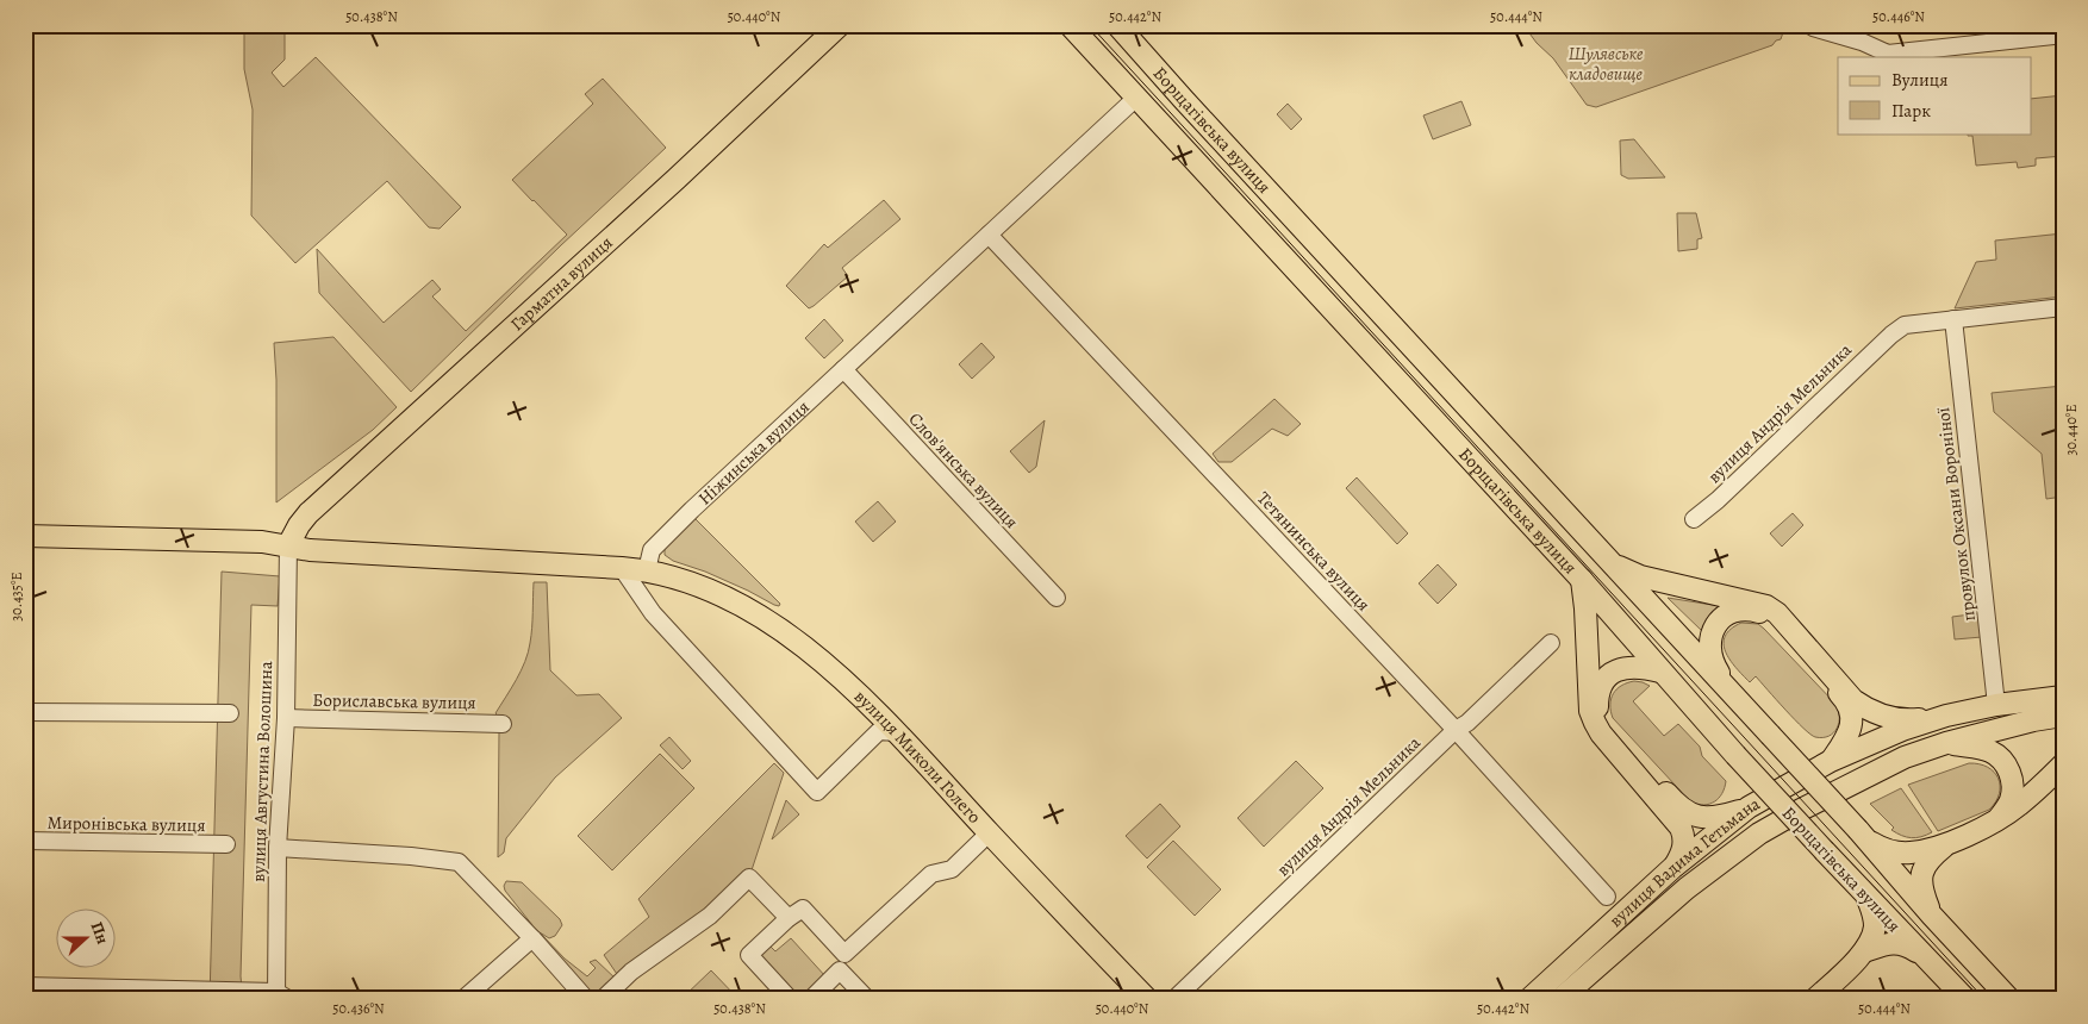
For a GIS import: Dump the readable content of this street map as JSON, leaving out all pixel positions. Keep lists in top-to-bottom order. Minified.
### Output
{"streets":{"main road":["Борщагівська вулиця","Гарматна вулиця","вулиця Миколи Голего","вулиця Вадима Гетьмана"],"street":["вулиця Андрія Мельника","Ніжинська вулиця","Слов'янська вулиця","провулок Оксани Вороніної","Тетянинська вулиця","Бориславська вулиця","вулиця Августина Волошина","Миронівська вулиця"]},"crossings":[["Борщагівська вулиця","Ніжинська вулиця"],["Гарматна вулиця","вулиця Августина Волошина"],["вулиця Андрія Мельника","провулок Оксани Вороніної"],["вулиця Андрія Мельника","Тетянинська вулиця"],["Ніжинська вулиця","Слов'янська вулиця"],["Ніжинська вулиця","Тетянинська вулиця"],["Ніжинська вулиця","вулиця Миколи Голего"],["провулок Оксани Вороніної","вулиця Вадима Гетьмана"],["Бориславська вулиця","вулиця Августина Волошина"]],"parks":["Шулявське кладовище"],"legend":["Вулиця","Парк"],"north":"right","coordinates":["50.438°N","50.440°N","50.442°N","50.444°N","50.446°N","30.440°E","30.435°E","50.436°N"]}
